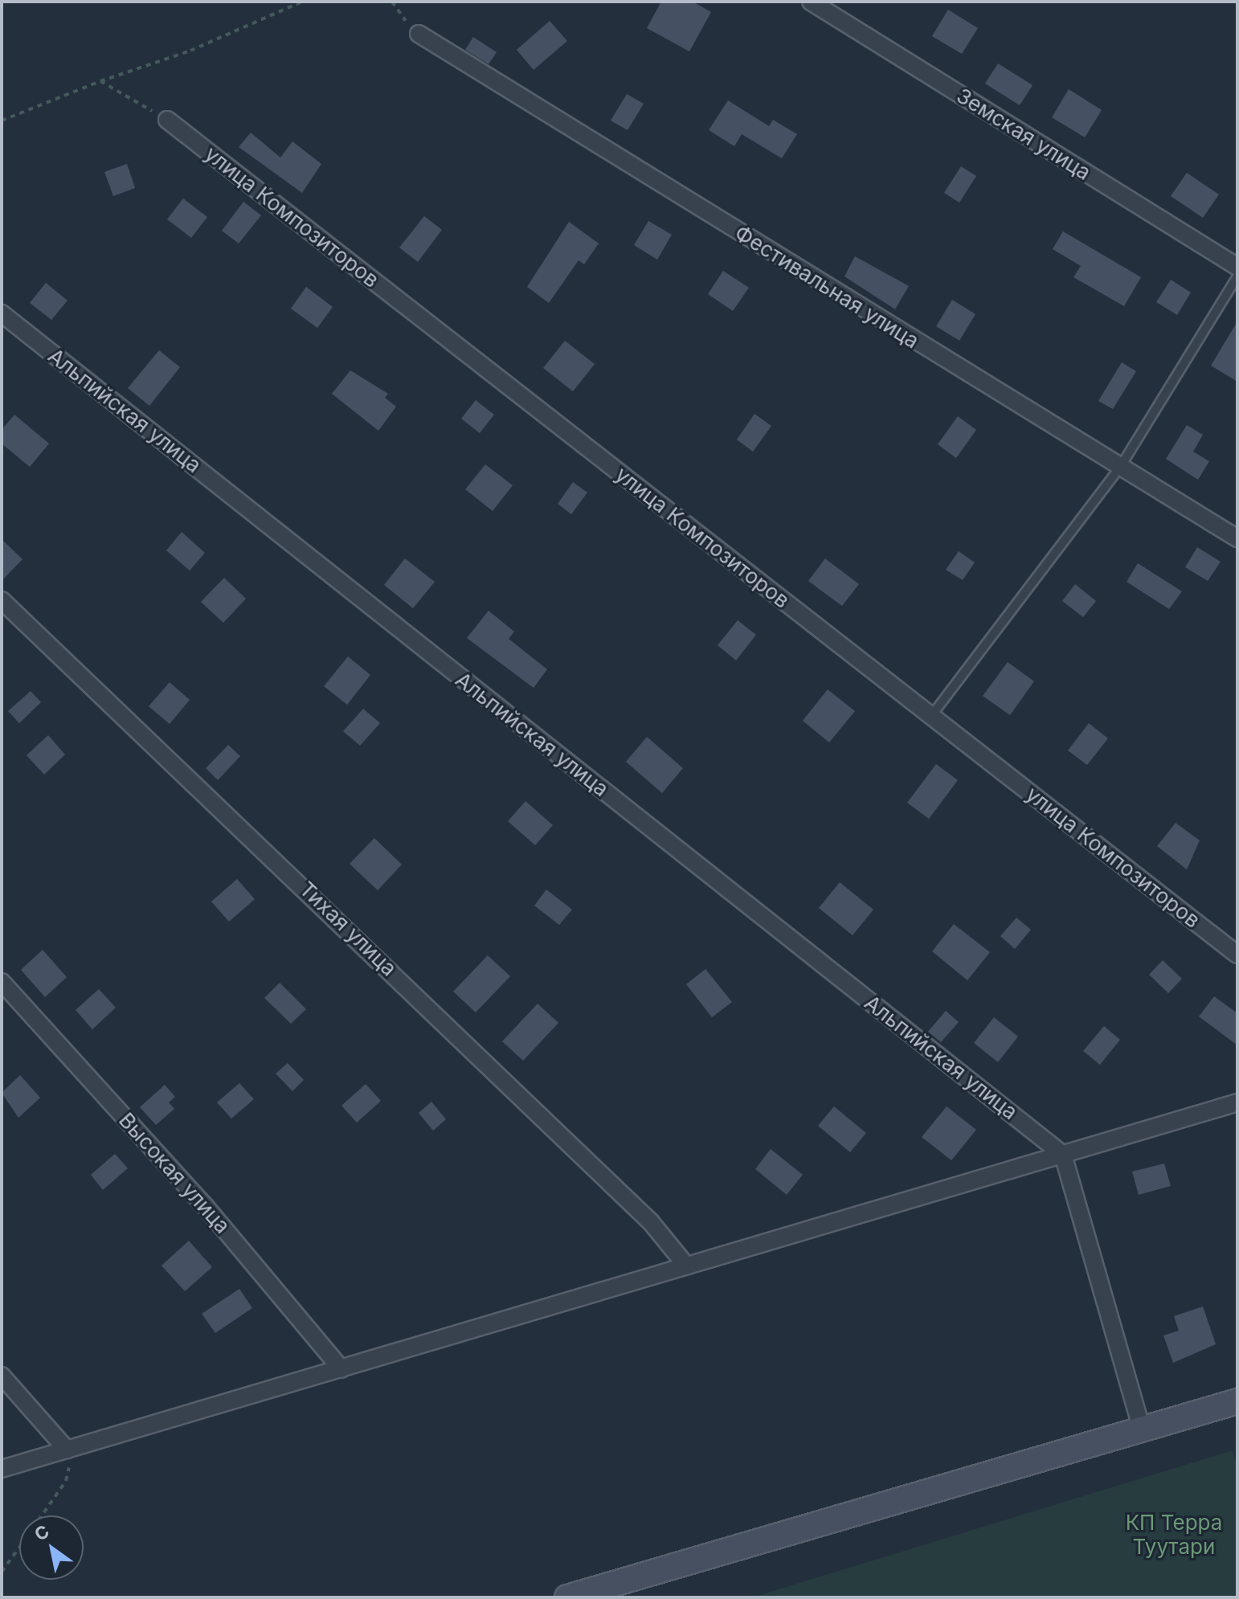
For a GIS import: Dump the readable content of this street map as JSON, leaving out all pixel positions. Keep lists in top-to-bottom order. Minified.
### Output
{"streets":{"street":["Земская улица","улица Композиторов","Фестивальная улица","Альпийская улица","Тихая улица","Высокая улица"]},"parks":["КП Терра Туутари"],"north":"top left"}
